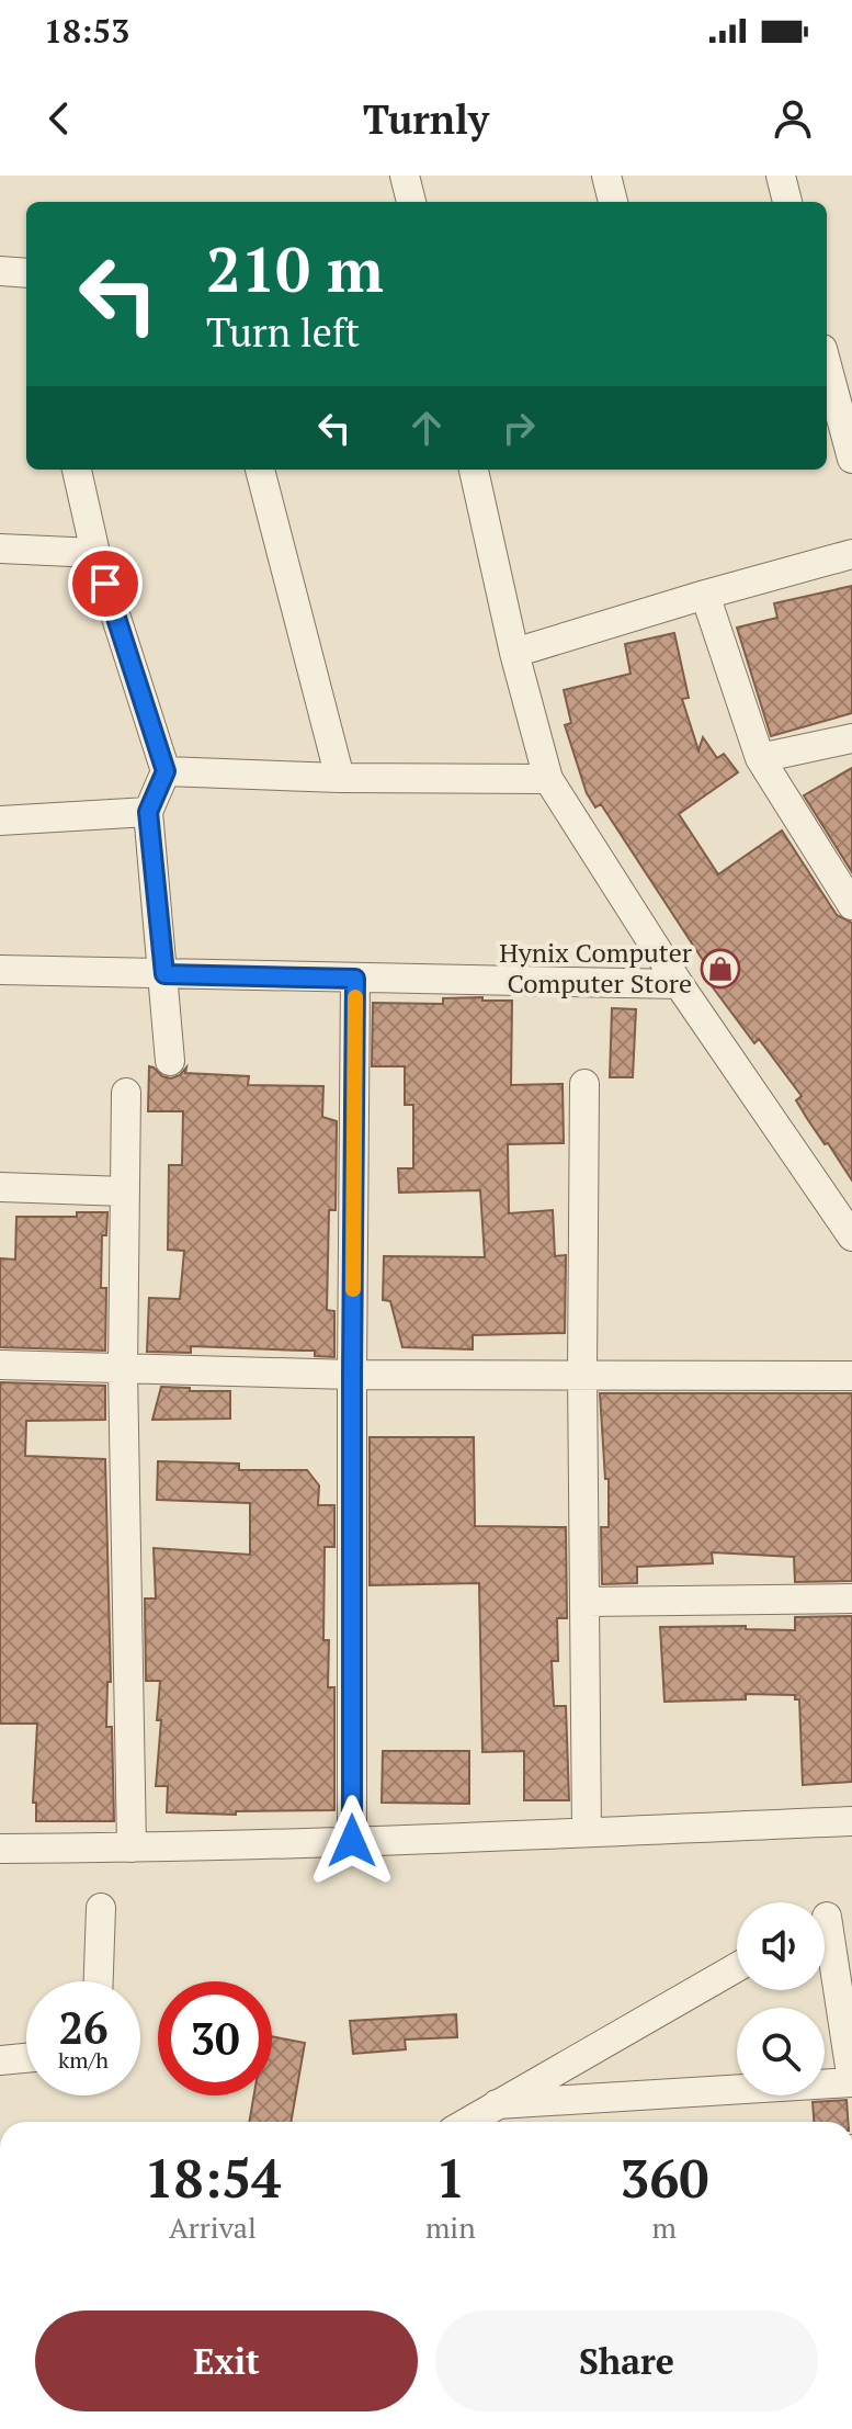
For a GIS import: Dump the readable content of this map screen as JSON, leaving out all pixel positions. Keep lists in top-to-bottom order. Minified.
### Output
{"places":{"shop":["Hynix Computer Computer Store"]},"page":{"status":"18:53","header":"Turnly","turn":["210 m","Turn left"],"speed":"26 km/h","limit":"30","eta":["18:54","Arrival","1","min","360","m"],"buttons":["Exit","Share"]}}
